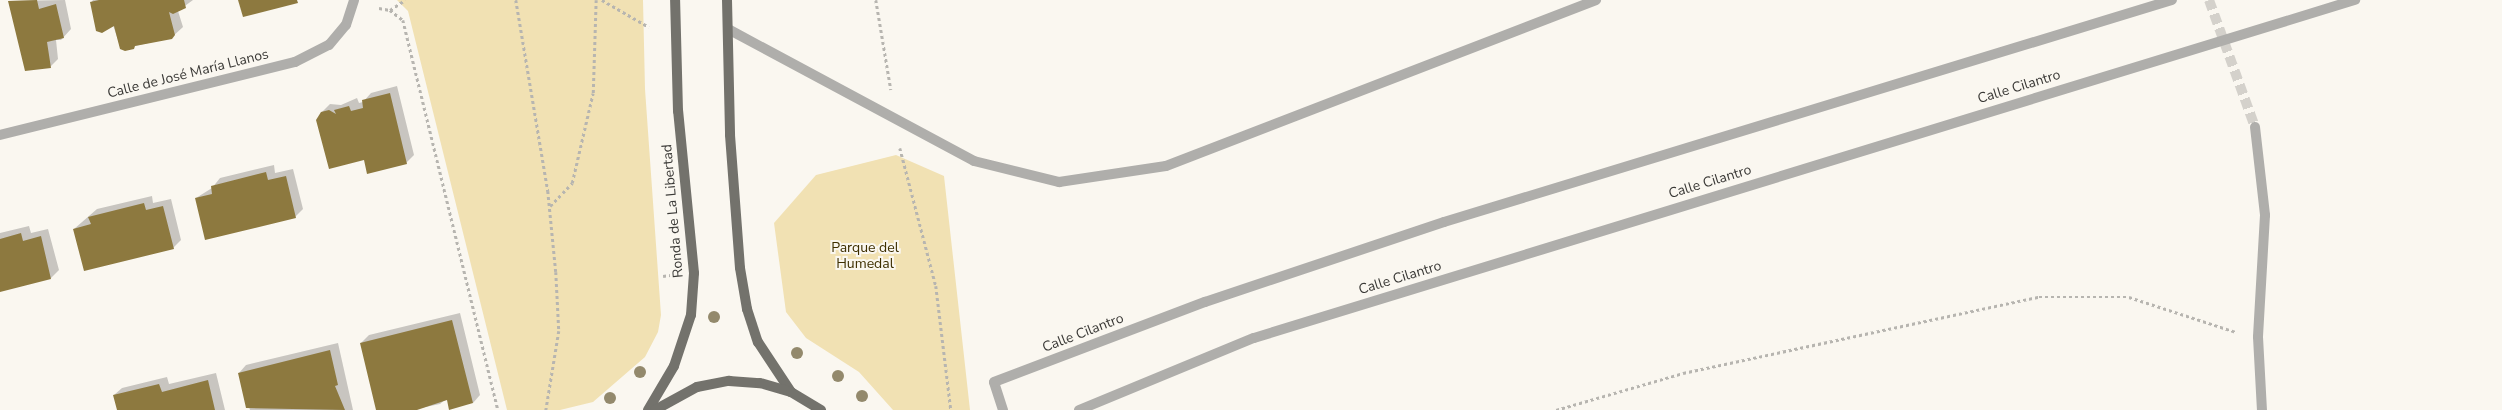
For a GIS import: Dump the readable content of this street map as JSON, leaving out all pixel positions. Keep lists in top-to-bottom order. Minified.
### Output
{"streets":{"main road":["Ronda de La Libertad"],"street":["Calle de José María Llanos","Calle Cilantro"]},"parks":["Parque del Humedal"]}
